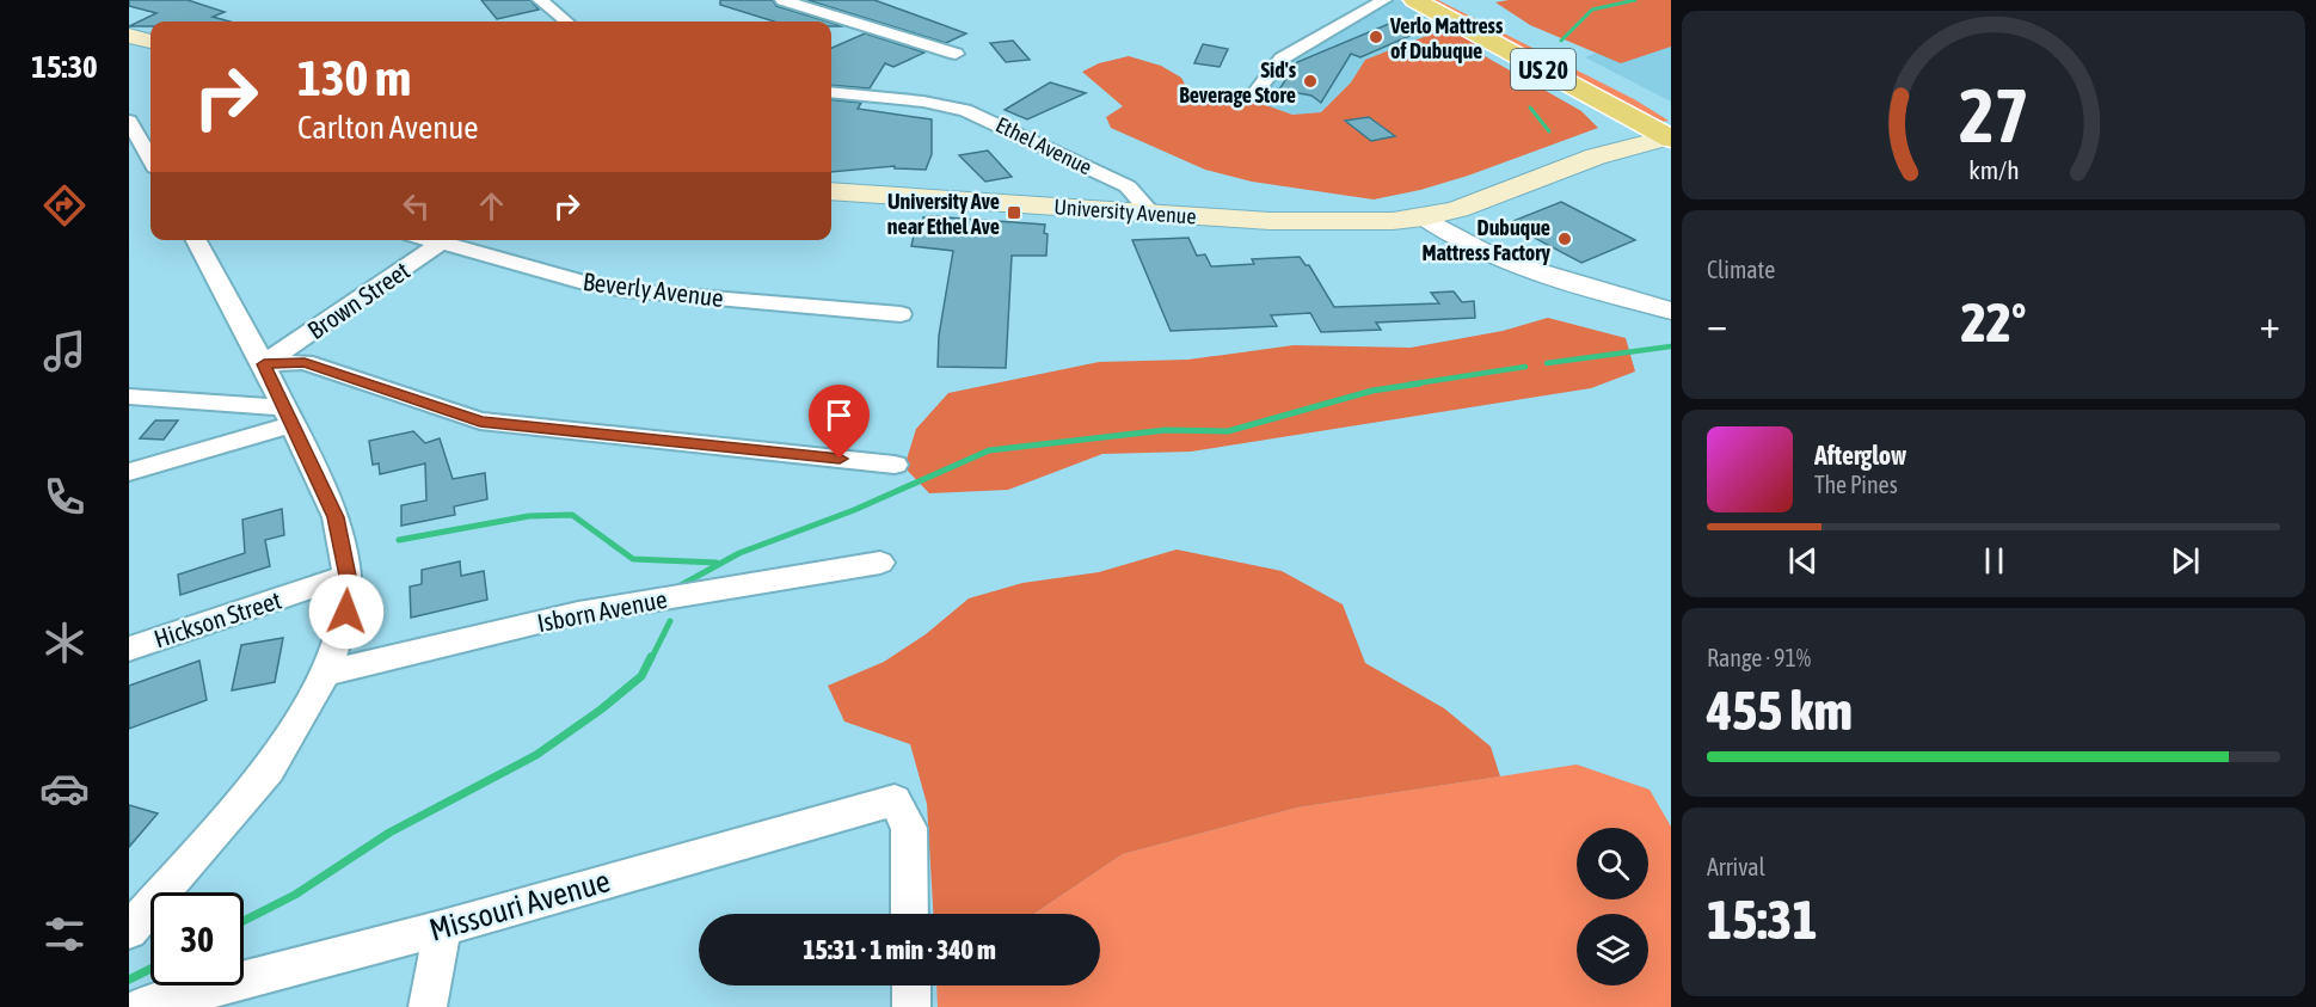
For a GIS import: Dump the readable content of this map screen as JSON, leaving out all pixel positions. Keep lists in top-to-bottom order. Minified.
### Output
{"streets":{"highway":["US 20"],"main road":["University Avenue"],"street":["Ethel Avenue","Beverly Avenue","Brown Street","Isborn Avenue","Hickson Street","Missouri Avenue"]},"crossings":[["Ethel Avenue","University Avenue"]],"places":{"other":["Verlo Mattress of Dubuque","Sid's Beverage Store","Dubuque Mattress Factory"],"transit":["University Ave near Ethel Ave"]},"page":{"tabs":"15:30","turn":["130 m","Carlton Avenue"],"tile":["Climate",["Range · 91%","455 km"],["Arrival","15:31"]],"heat":["−","22°","+"],"song":["Afterglow","The Pines"],"limit":"30","trip":"15:31 · 1 min · 340 m","gauge":["27","km/h"]}}
